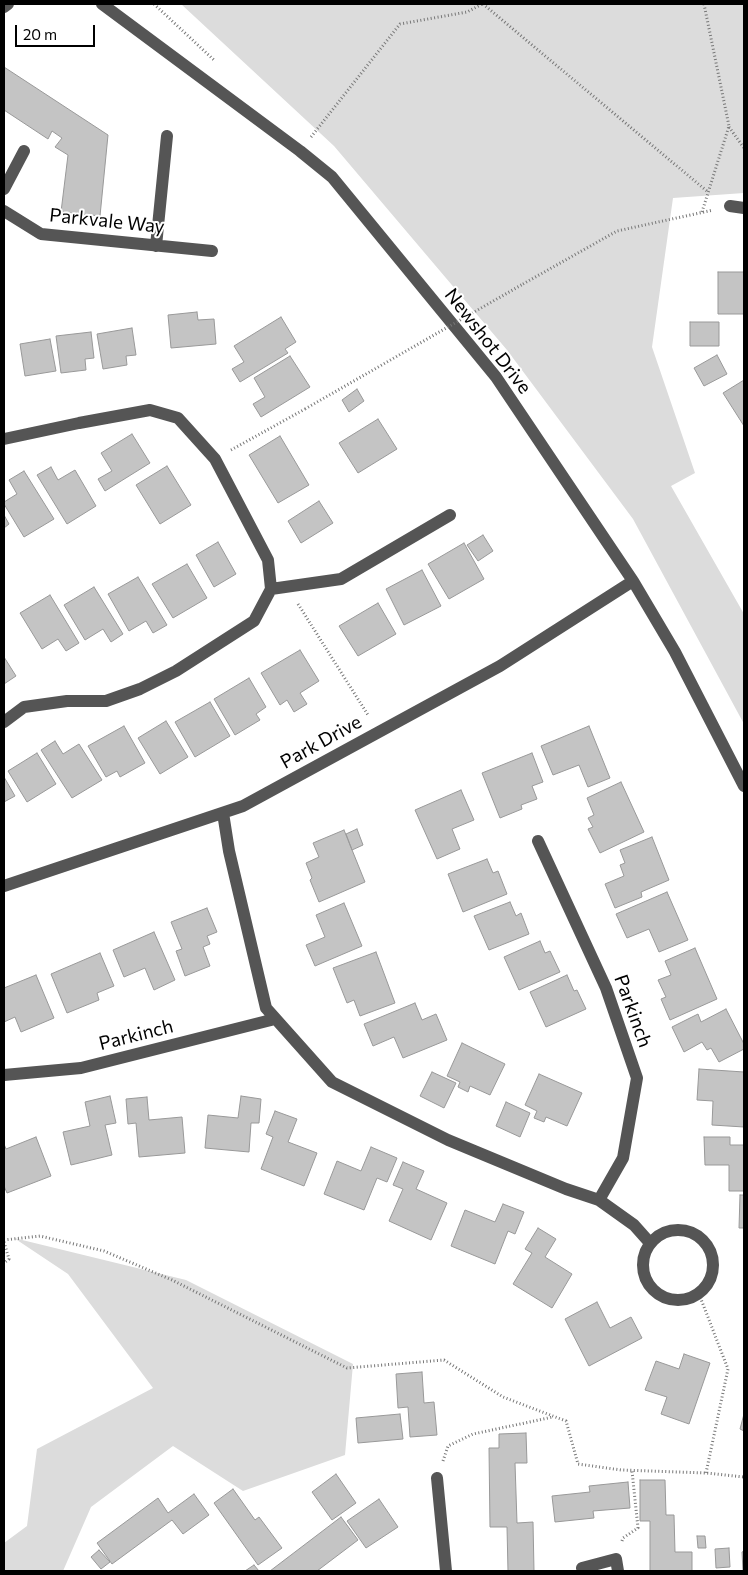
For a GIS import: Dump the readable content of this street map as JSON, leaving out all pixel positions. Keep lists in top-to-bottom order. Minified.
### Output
{"streets":{"street":["Parkvale Way","Newshot Drive","Park Drive","Parkinch"]},"crossings":[["Newshot Drive","Park Drive"]],"scale_bar":"20 m"}
